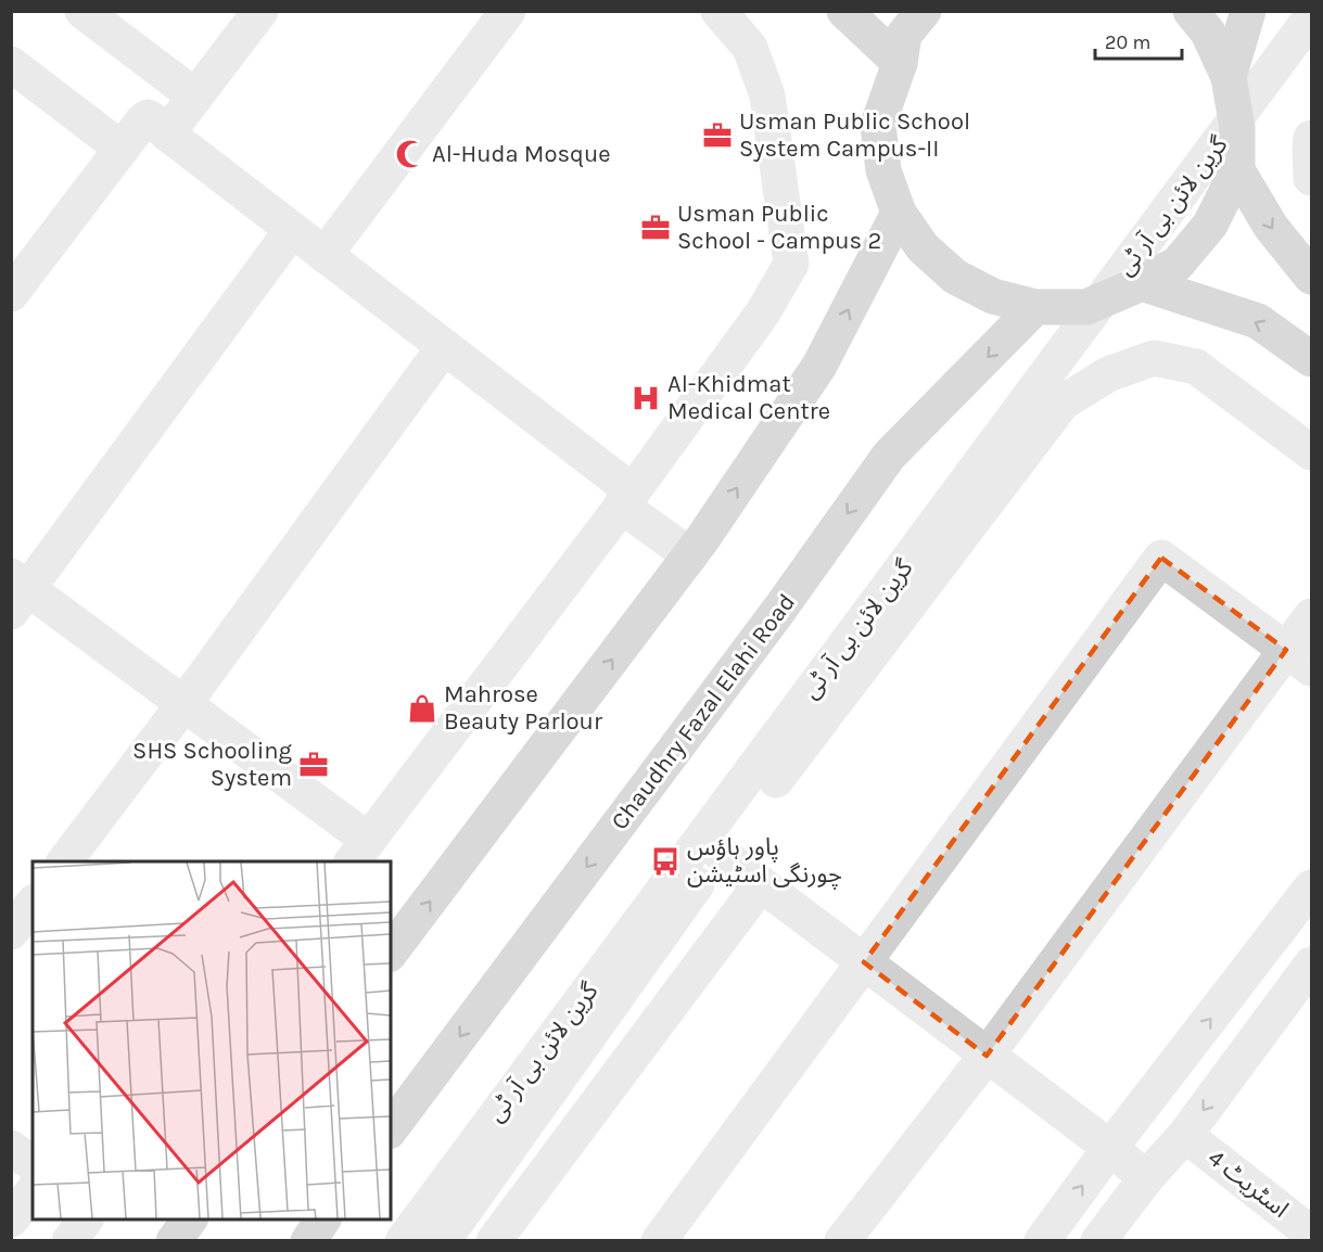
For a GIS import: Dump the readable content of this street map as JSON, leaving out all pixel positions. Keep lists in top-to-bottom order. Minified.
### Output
{"streets":{"main road":["Chaudhry Fazal Elahi Road"],"street":["گرین لائن بی آر ٹی","اسٹریٹ 4"]},"places":{"office":["Usman Public School System Campus-II","Usman Public School - Campus 2","SHS Schooling System"],"mosque":["Al-Huda Mosque"],"hospital":["Al-Khidmat Medical Centre"],"shop":["Mahrose Beauty Parlour"],"bus stop":["پاور ہاؤس چورنگی اسٹیشن"]},"scale_bar":"20 m"}
